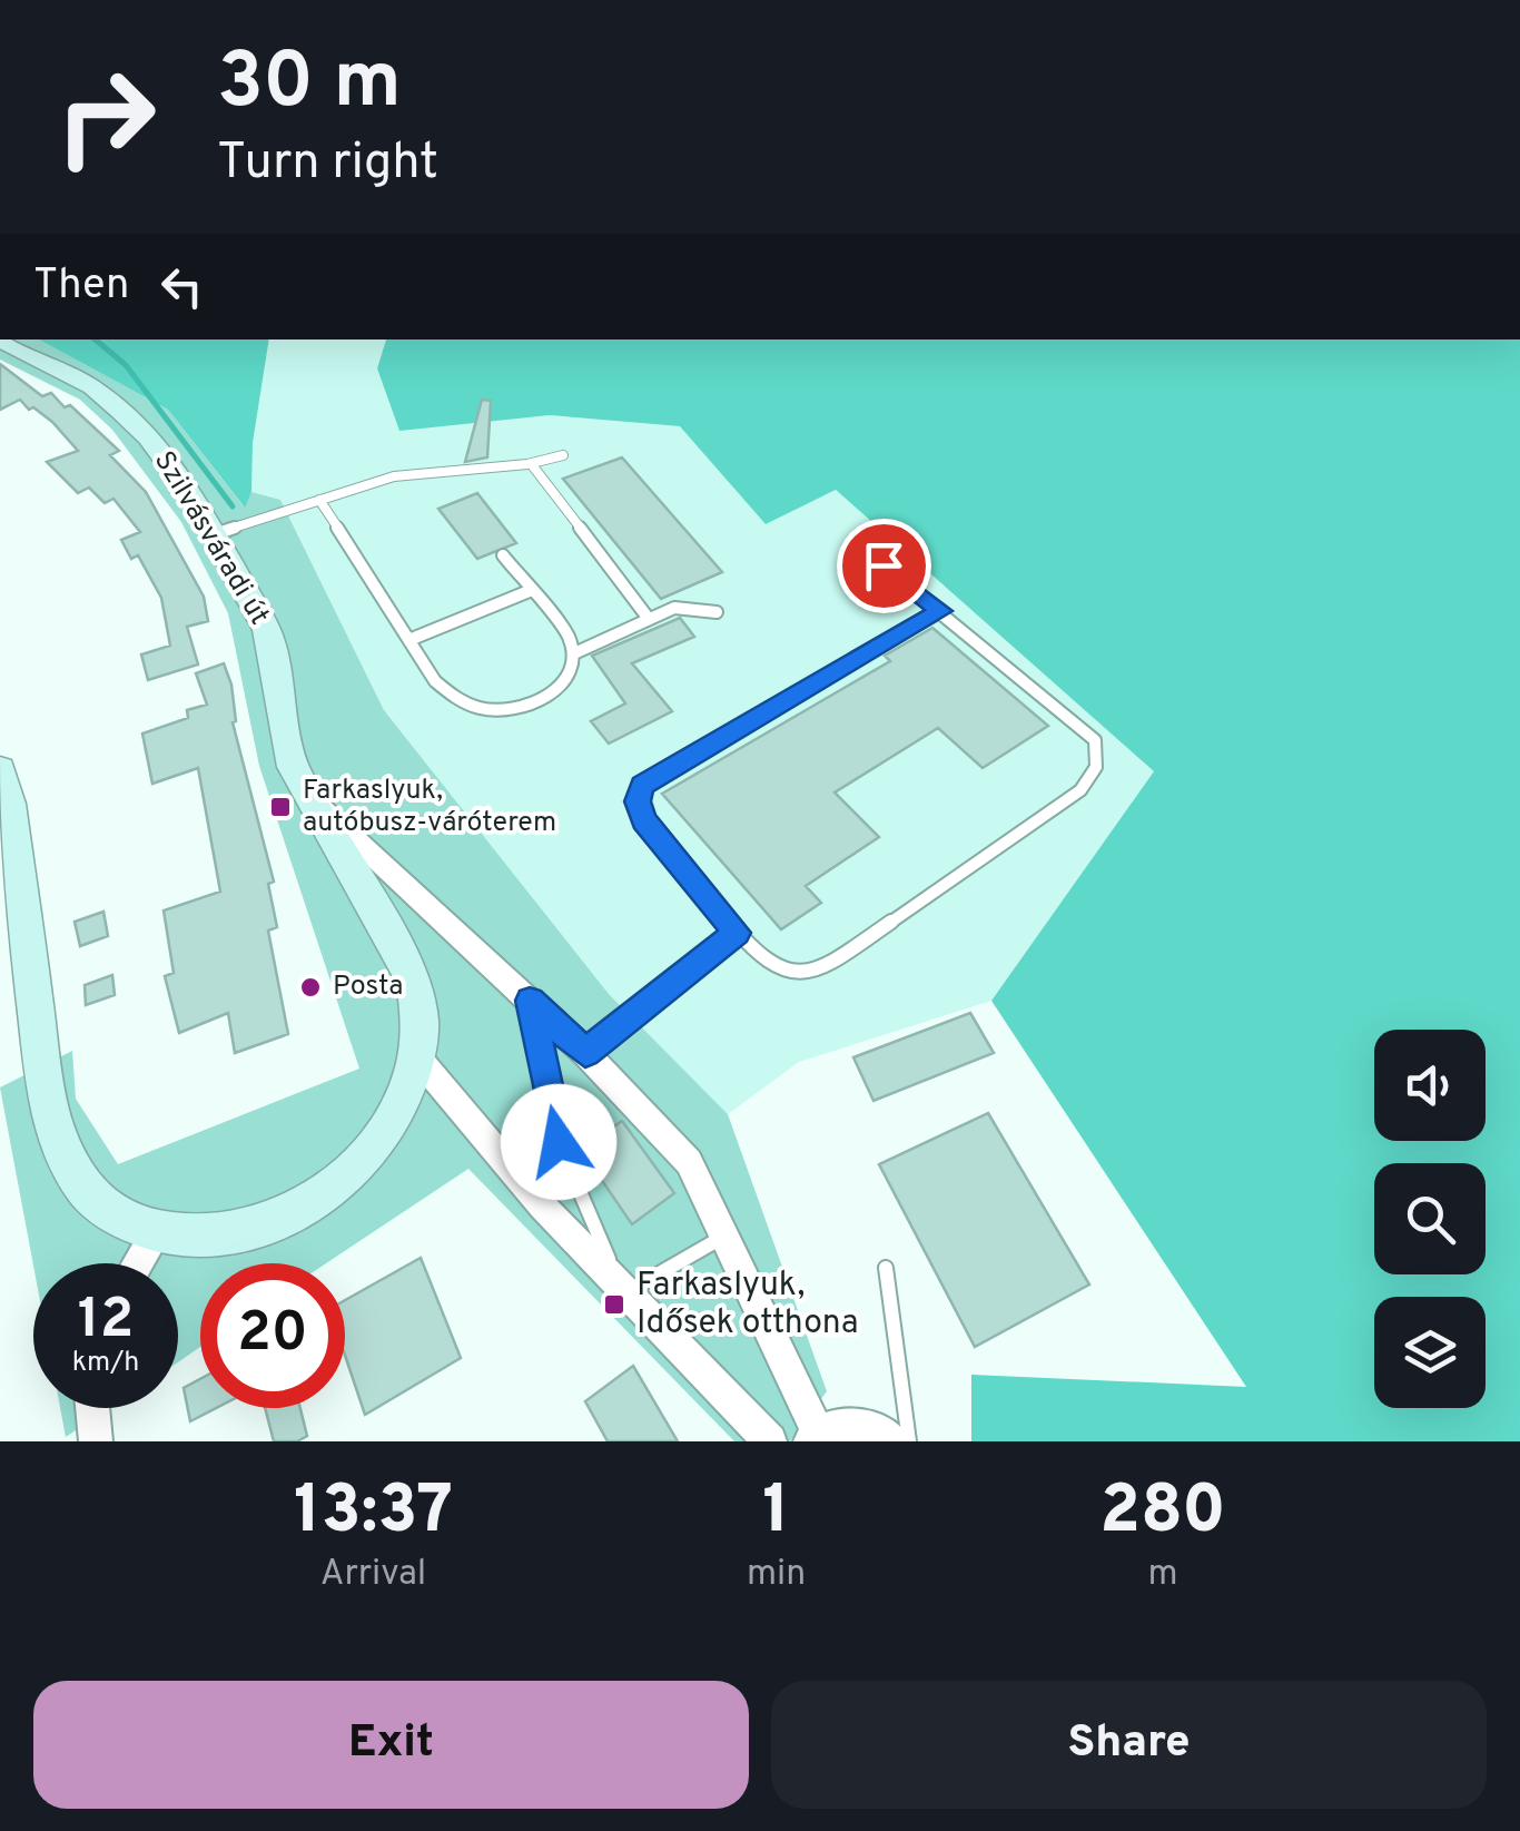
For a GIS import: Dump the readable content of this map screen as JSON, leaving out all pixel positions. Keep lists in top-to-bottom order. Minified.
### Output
{"streets":{"main road":["Szilvásváradi út"]},"places":{"transit":["Farkaslyuk, autóbusz-váróterem","Farkaslyuk, Idősek otthona"],"other":["Posta"]},"page":{"turn":["30 m","Turn right"],"then":"Then","speed":"12 km/h","limit":"20","eta":["13:37","Arrival","1","min","280","m"],"buttons":["Exit","Share"]}}
